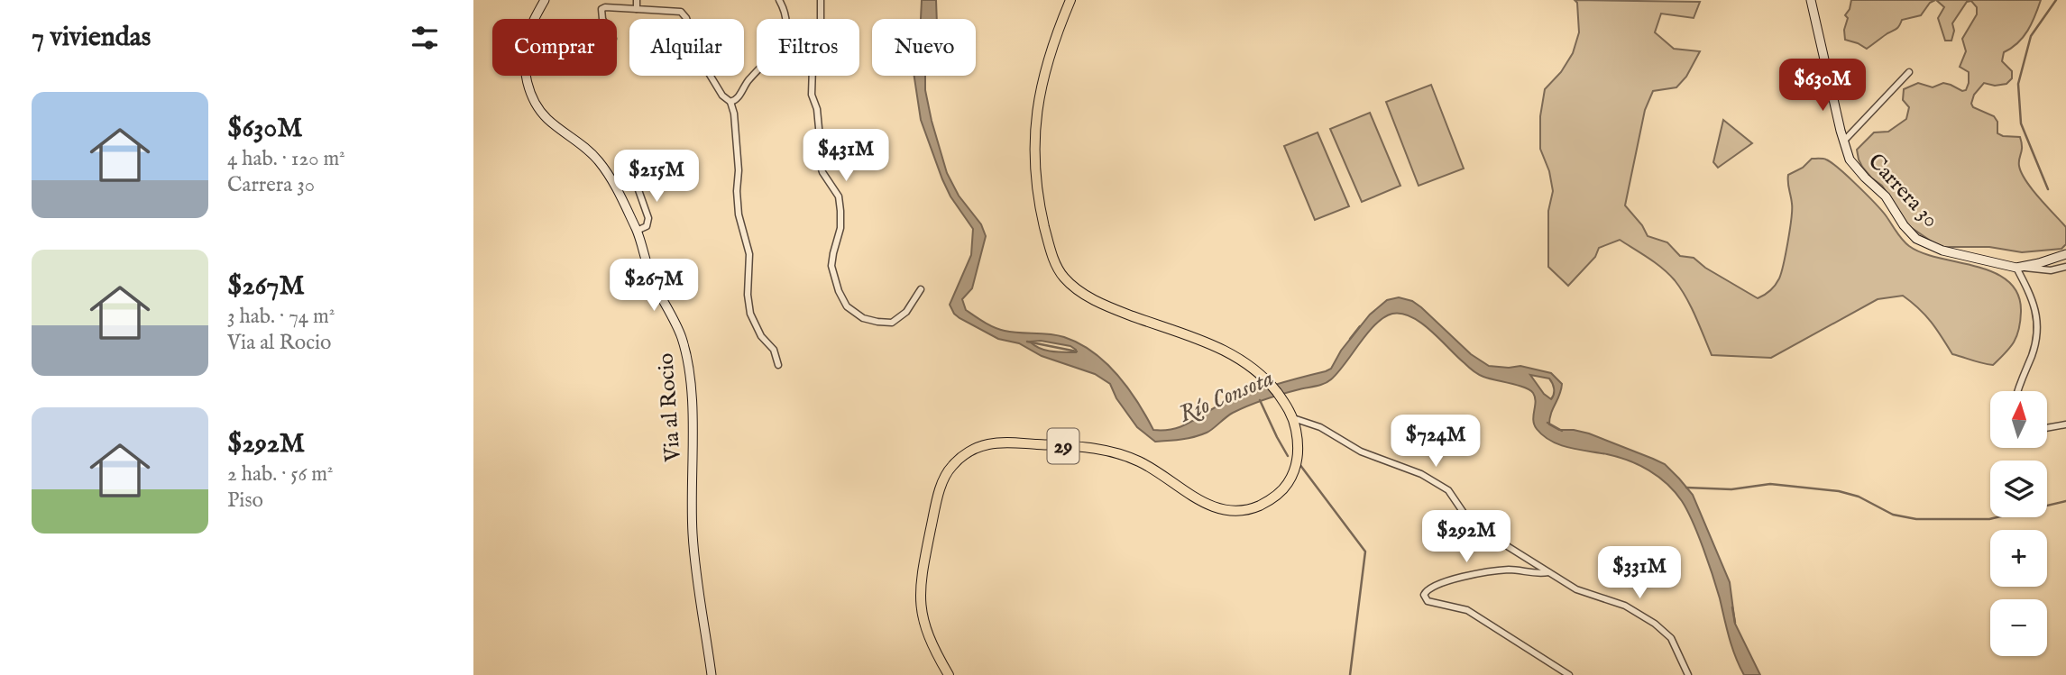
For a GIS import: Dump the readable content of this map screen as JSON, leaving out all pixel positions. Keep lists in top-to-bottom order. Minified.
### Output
{"streets":{"main road":["Carrera 30","Via al Rocio","29"]},"water":["Río Consota"],"north":"top","page":{"heading":"7 viviendas","chip":["Comprar","Alquilar","Filtros","Nuevo"],"price":["$630M","$431M","$215M","$267M","$724M","$292M","$331M"],"list":[{"name":"$630M","note":"4 hab. · 120 m² · Carrera 30"},{"name":"$267M","note":"3 hab. · 74 m² · Via al Rocio"},{"name":"$292M","note":"2 hab. · 56 m² · Piso"}],"map_buttons":["+","−"]}}
